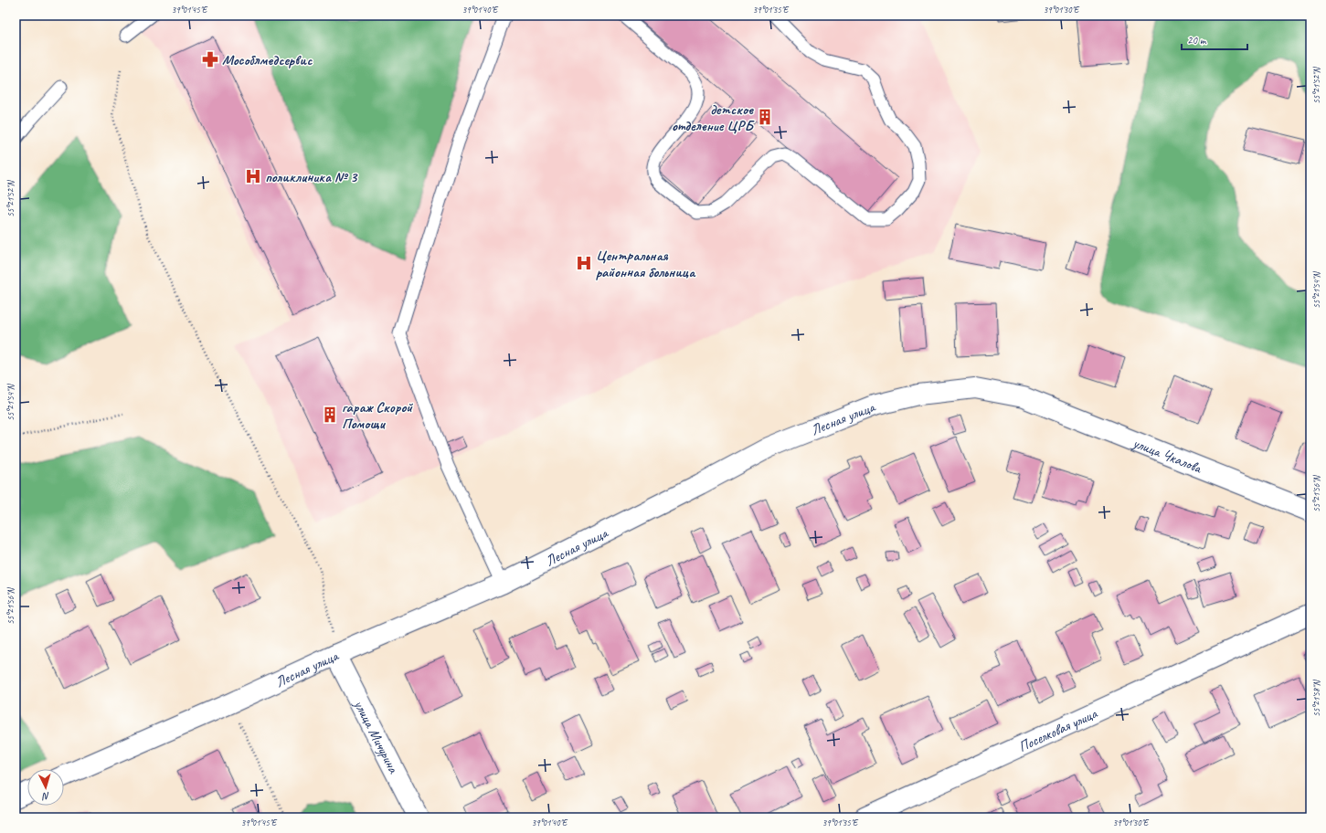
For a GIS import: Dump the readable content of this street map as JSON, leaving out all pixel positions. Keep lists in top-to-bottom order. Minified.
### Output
{"streets":{"street":["Лесная улица","улица Чкалова","Поселковая улица","улица Мичурина"]},"crossings":[["Лесная улица","улица Чкалова"],["Лесная улица","улица Мичурина"]],"places":{"pharmacy":["Мособлмедсервис"],"building":["детское отделение ЦРБ","гараж Скорой Помощи"],"hospital":["поликлиника № 3","Центральная районная больница"]},"scale_bar":"20 m","north":"bottom","coordinates":["39°01'45\"E","39°01'40\"E","39°01'35\"E","39°01'30\"E","55°21'52\"N","55°21'54\"N","55°21'56\"N","55°21'58\"N"]}
